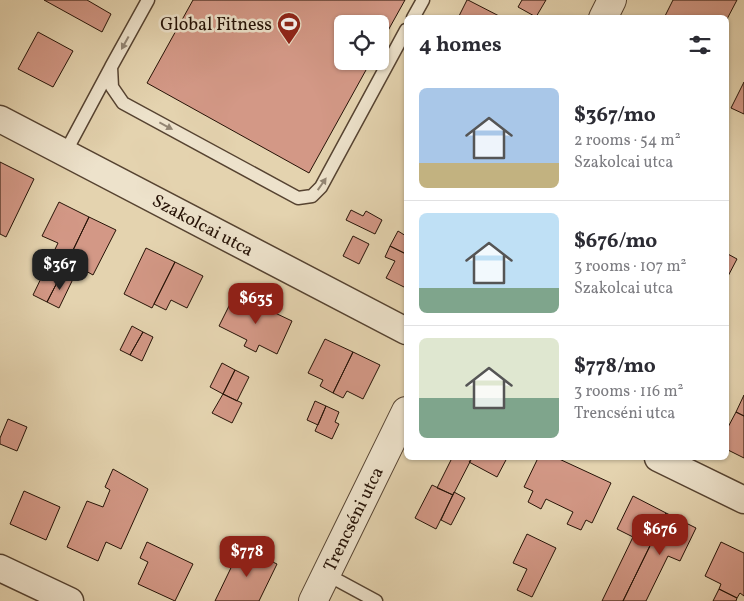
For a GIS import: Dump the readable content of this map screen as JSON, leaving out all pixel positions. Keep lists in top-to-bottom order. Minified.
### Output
{"streets":{"street":["Szakolcai utca","Trencséni utca"]},"places":{"sports":["Global Fitness"]},"page":{"heading":"4 homes","list":[{"name":"$367/mo","note":"2 rooms · 54 m² · Szakolcai utca"},{"name":"$676/mo","note":"3 rooms · 107 m² · Szakolcai utca"},{"name":"$778/mo","note":"3 rooms · 116 m² · Trencséni utca"}],"price":["$367","$635","$676","$778"]}}
